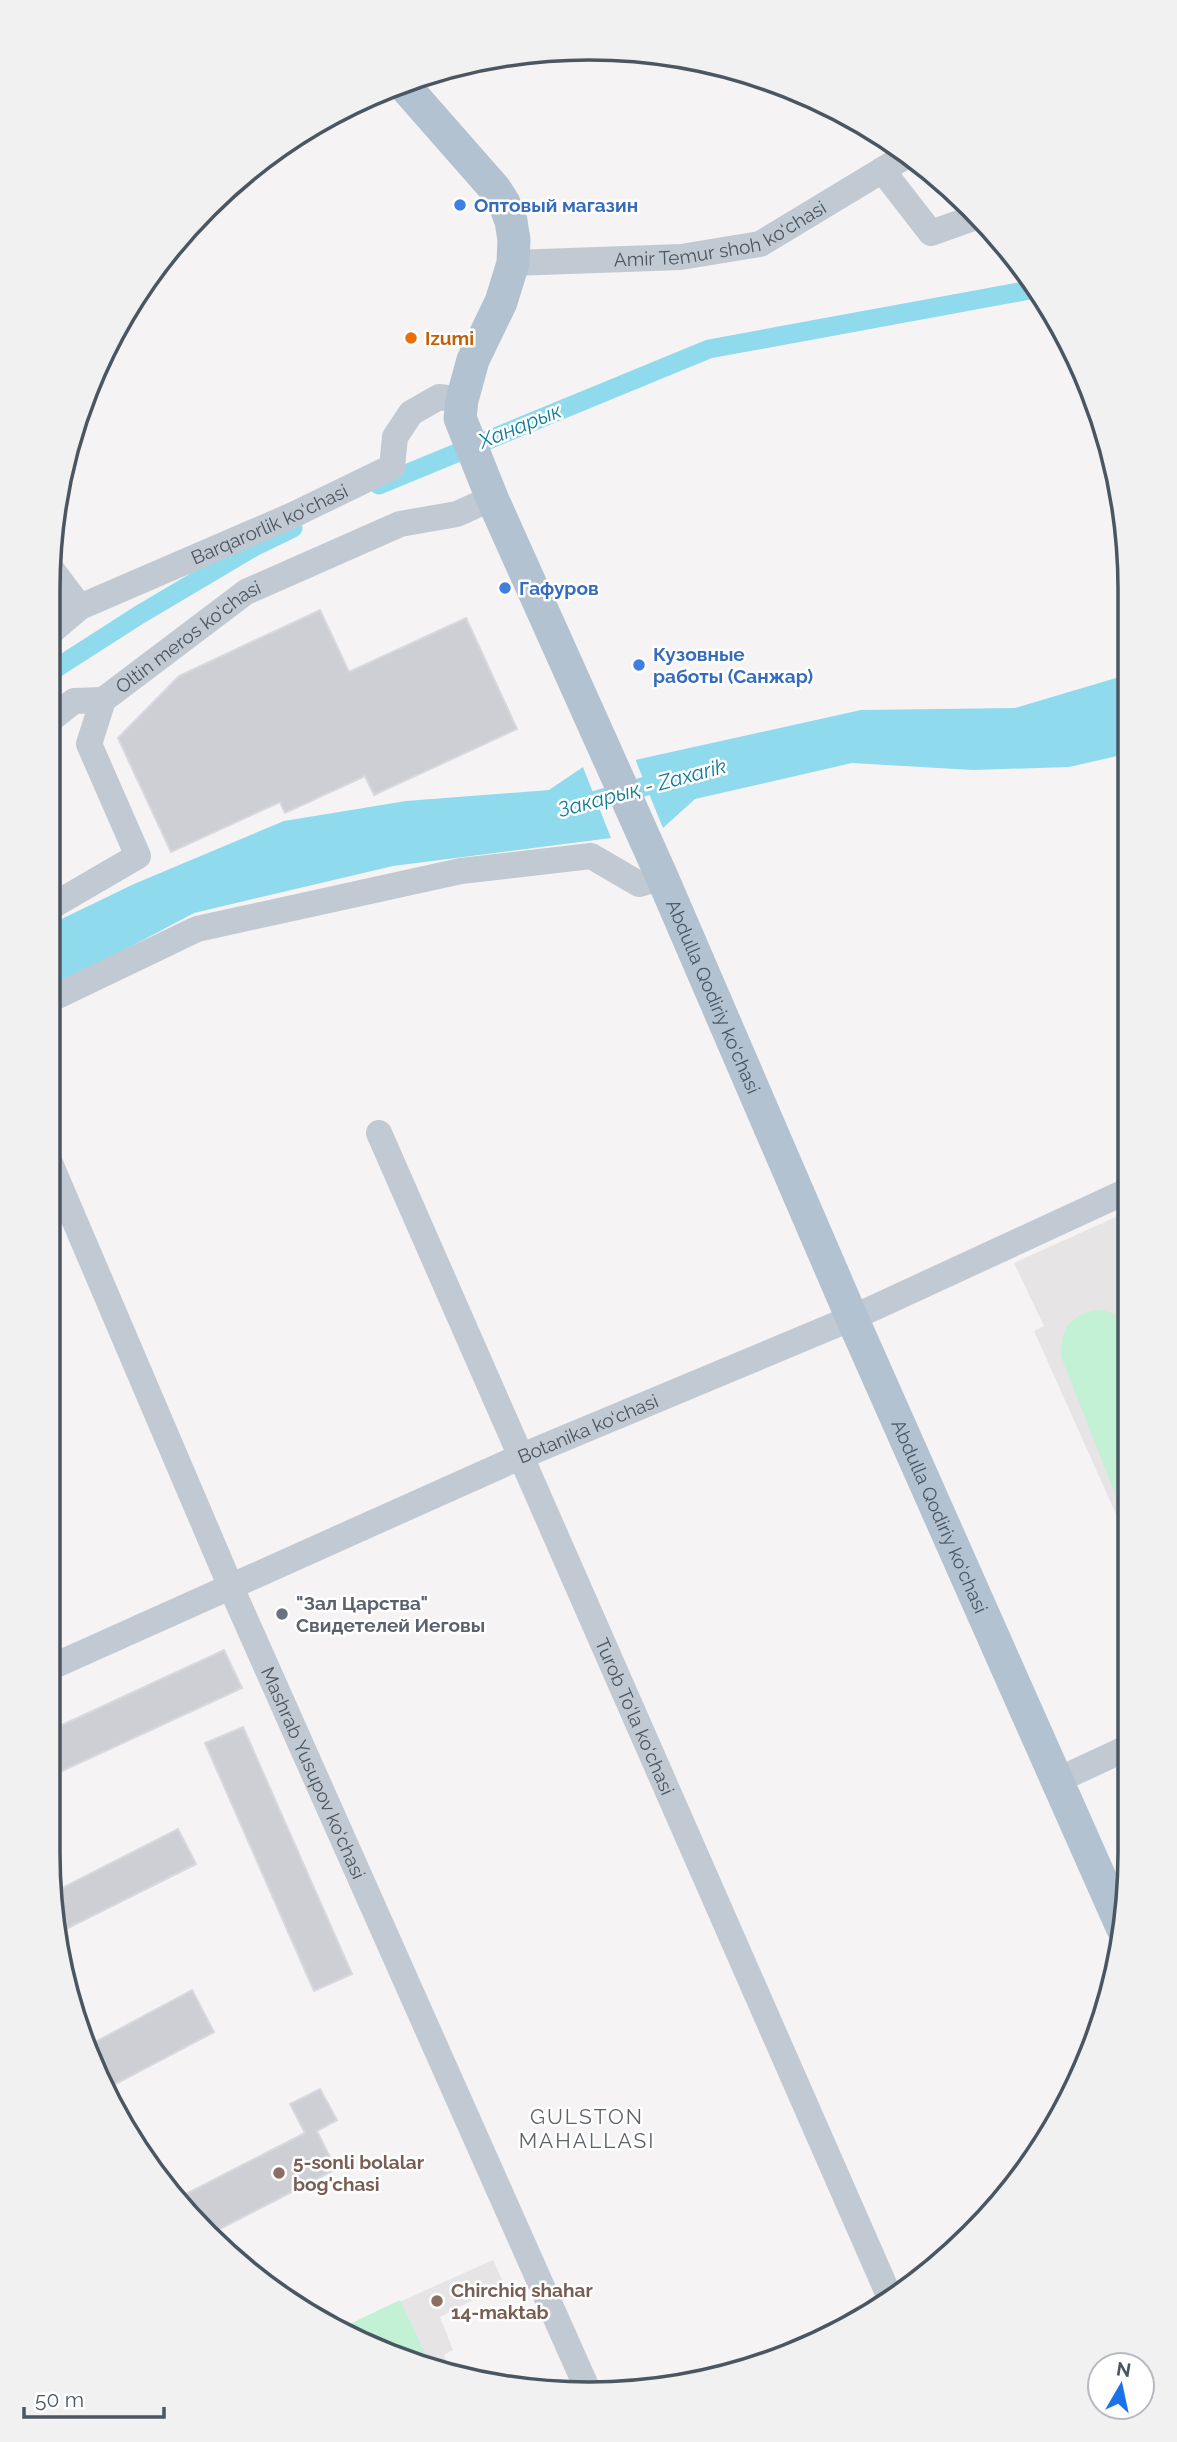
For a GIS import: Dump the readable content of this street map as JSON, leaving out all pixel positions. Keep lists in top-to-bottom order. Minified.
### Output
{"streets":{"main road":["Abdulla Qodiriy ko‘chasi"],"street":["Amir Temur shoh ko‘chasi","Barqarorlik ko‘chasi","Oltin meros ko‘chasi","Botanika ko‘chasi","Turob To‘la ko‘chasi","Mashrab Yusupov ko‘chasi"]},"crossings":[["Barqarorlik ko‘chasi","Abdulla Qodiriy ko‘chasi"],["Oltin meros ko‘chasi","Abdulla Qodiriy ko‘chasi"],["Abdulla Qodiriy ko‘chasi","Botanika ko‘chasi"],["Botanika ko‘chasi","Turob To‘la ko‘chasi"],["Botanika ko‘chasi","Mashrab Yusupov ko‘chasi"]],"districts":["GULSTON MAHALLASI"],"water":["Ханарык","Закарық - Zaxarik"],"places":["Оптовый магазин","Izumi","Гафуров","Кузовные работы (Санжар)","\"Зал Царства\" Свидетелей Иеговы","5-sonli bolalar bog'chasi","Chirchiq shahar 14-maktab"],"scale_bar":"50 m","north":"top"}
